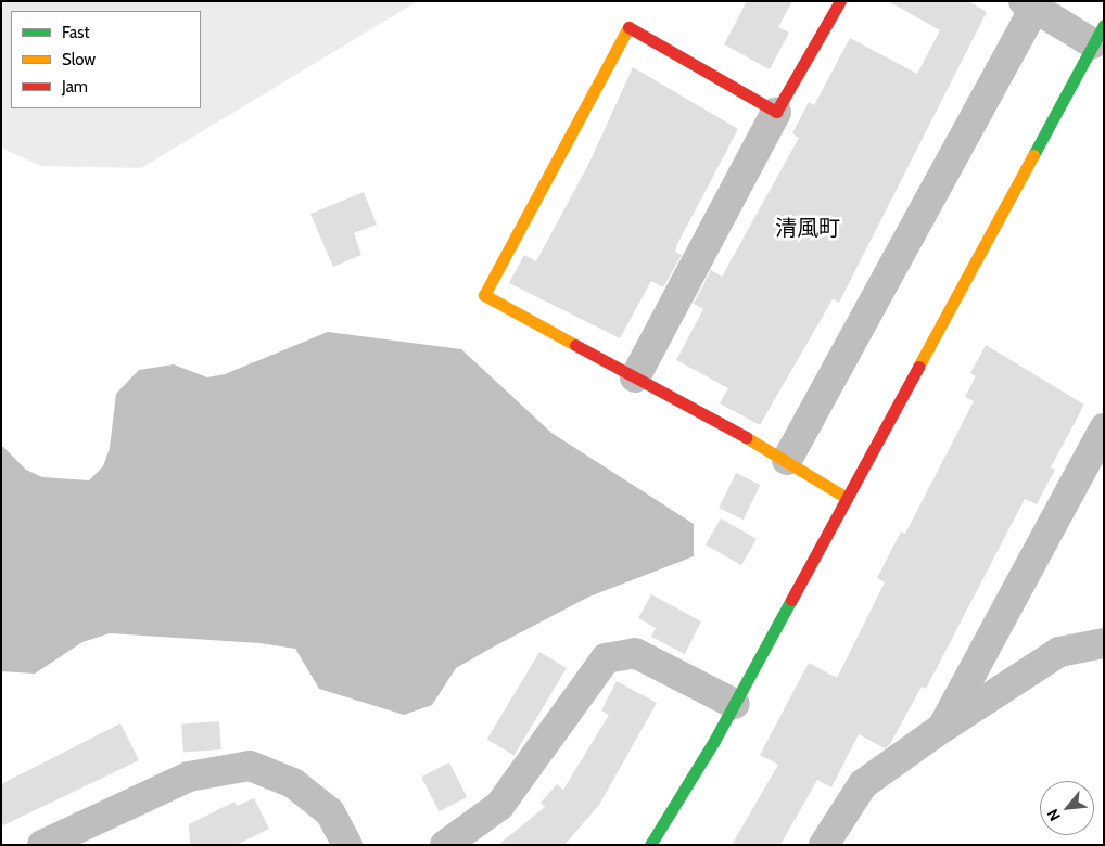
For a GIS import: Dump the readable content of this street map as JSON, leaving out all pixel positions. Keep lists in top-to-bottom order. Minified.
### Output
{"districts":["清風町"],"legend":["Fast","Slow","Jam"],"north":"bottom left"}
